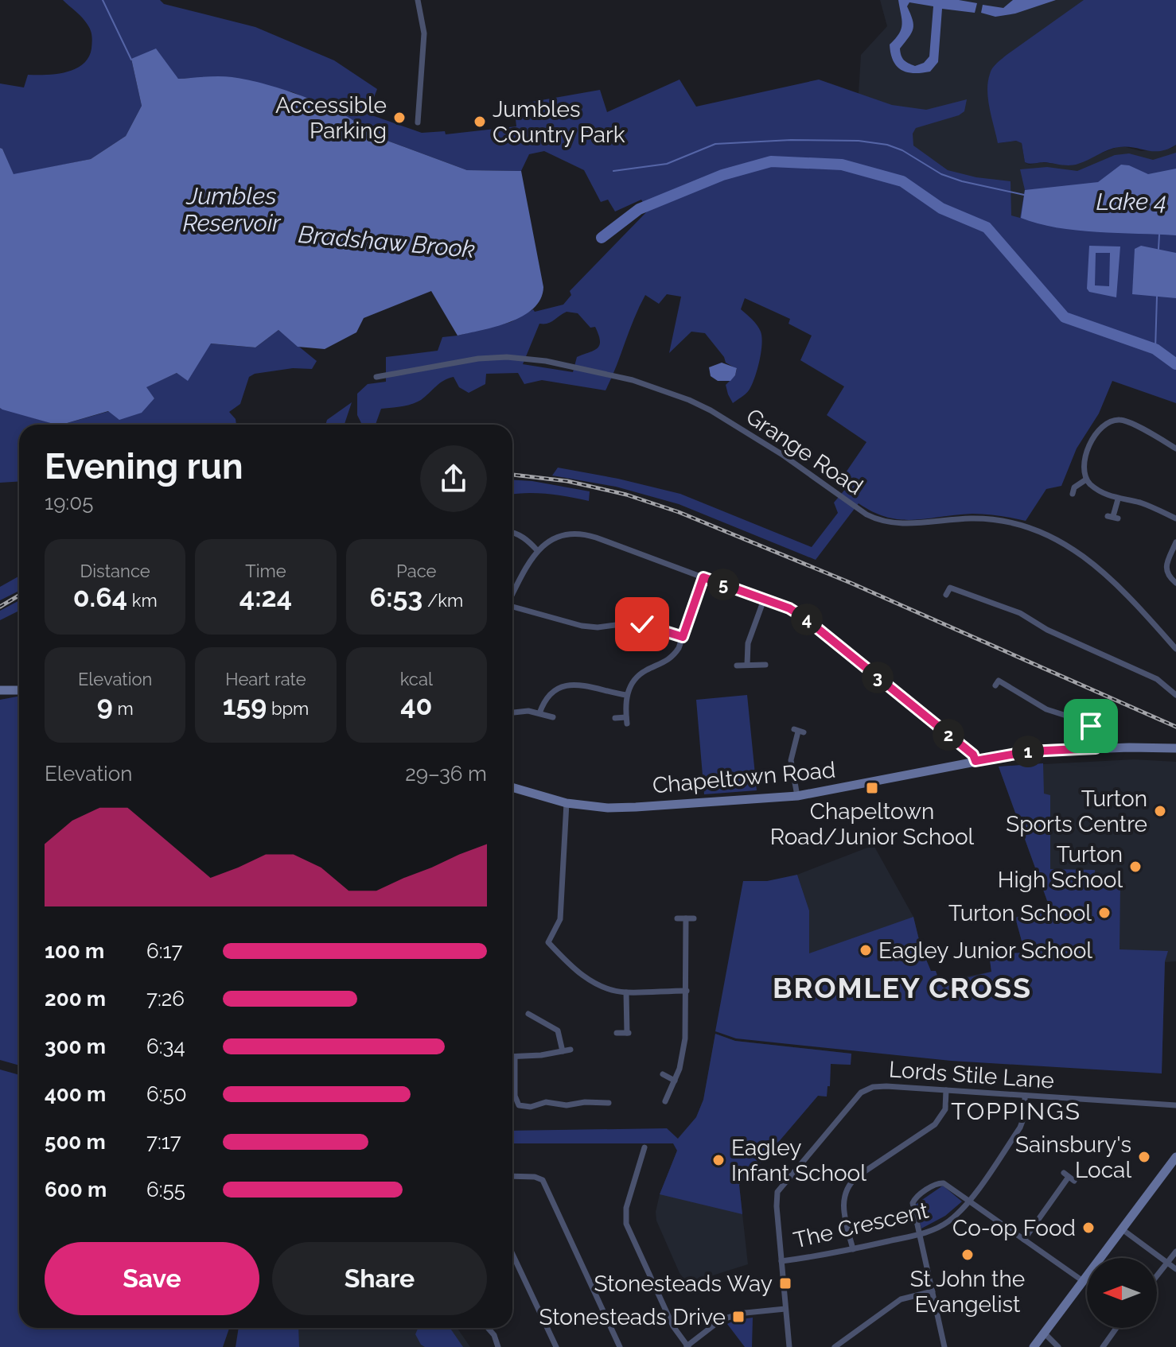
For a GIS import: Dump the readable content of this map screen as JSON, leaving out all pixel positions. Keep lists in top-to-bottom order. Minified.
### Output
{"streets":{"main road":["Chapeltown Road"],"street":["Grange Road","Lords Stile Lane","The Crescent"]},"crossings":[["Lords Stile Lane","The Crescent"]],"districts":["BROMLEY CROSS","TOPPINGS"],"water":["Jumbles Reservoir","Lake 4","Bradshaw Brook"],"places":{"other":["Accessible Parking","Jumbles Country Park","Turton Sports Centre","Turton High School","Turton School","Eagley Junior School","Sainsbury's Local","Eagley Infant School","Co-op Food","St John the Evangelist"],"transit":["Chapeltown Road/Junior School","Stonesteads Way","Stonesteads Drive"]},"north":"left","page":{"heading":["Evening run","19:05"],"stats":[["Distance","0.64 km"],["Time","4:24"],["Pace","6:53 /km"],["Elevation","9 m"],["Heart rate","159 bpm"],["kcal","40"]],"pins":["5","4","3","2","1"],"chart":["Elevation","29–36 m"],"list":[{"name":"100 m","note":"6:17"},{"name":"200 m","note":"7:26"},{"name":"300 m","note":"6:34"},{"name":"400 m","note":"6:50"},{"name":"500 m","note":"7:17"},{"name":"600 m","note":"6:55"}],"buttons":["Save","Share"]}}
